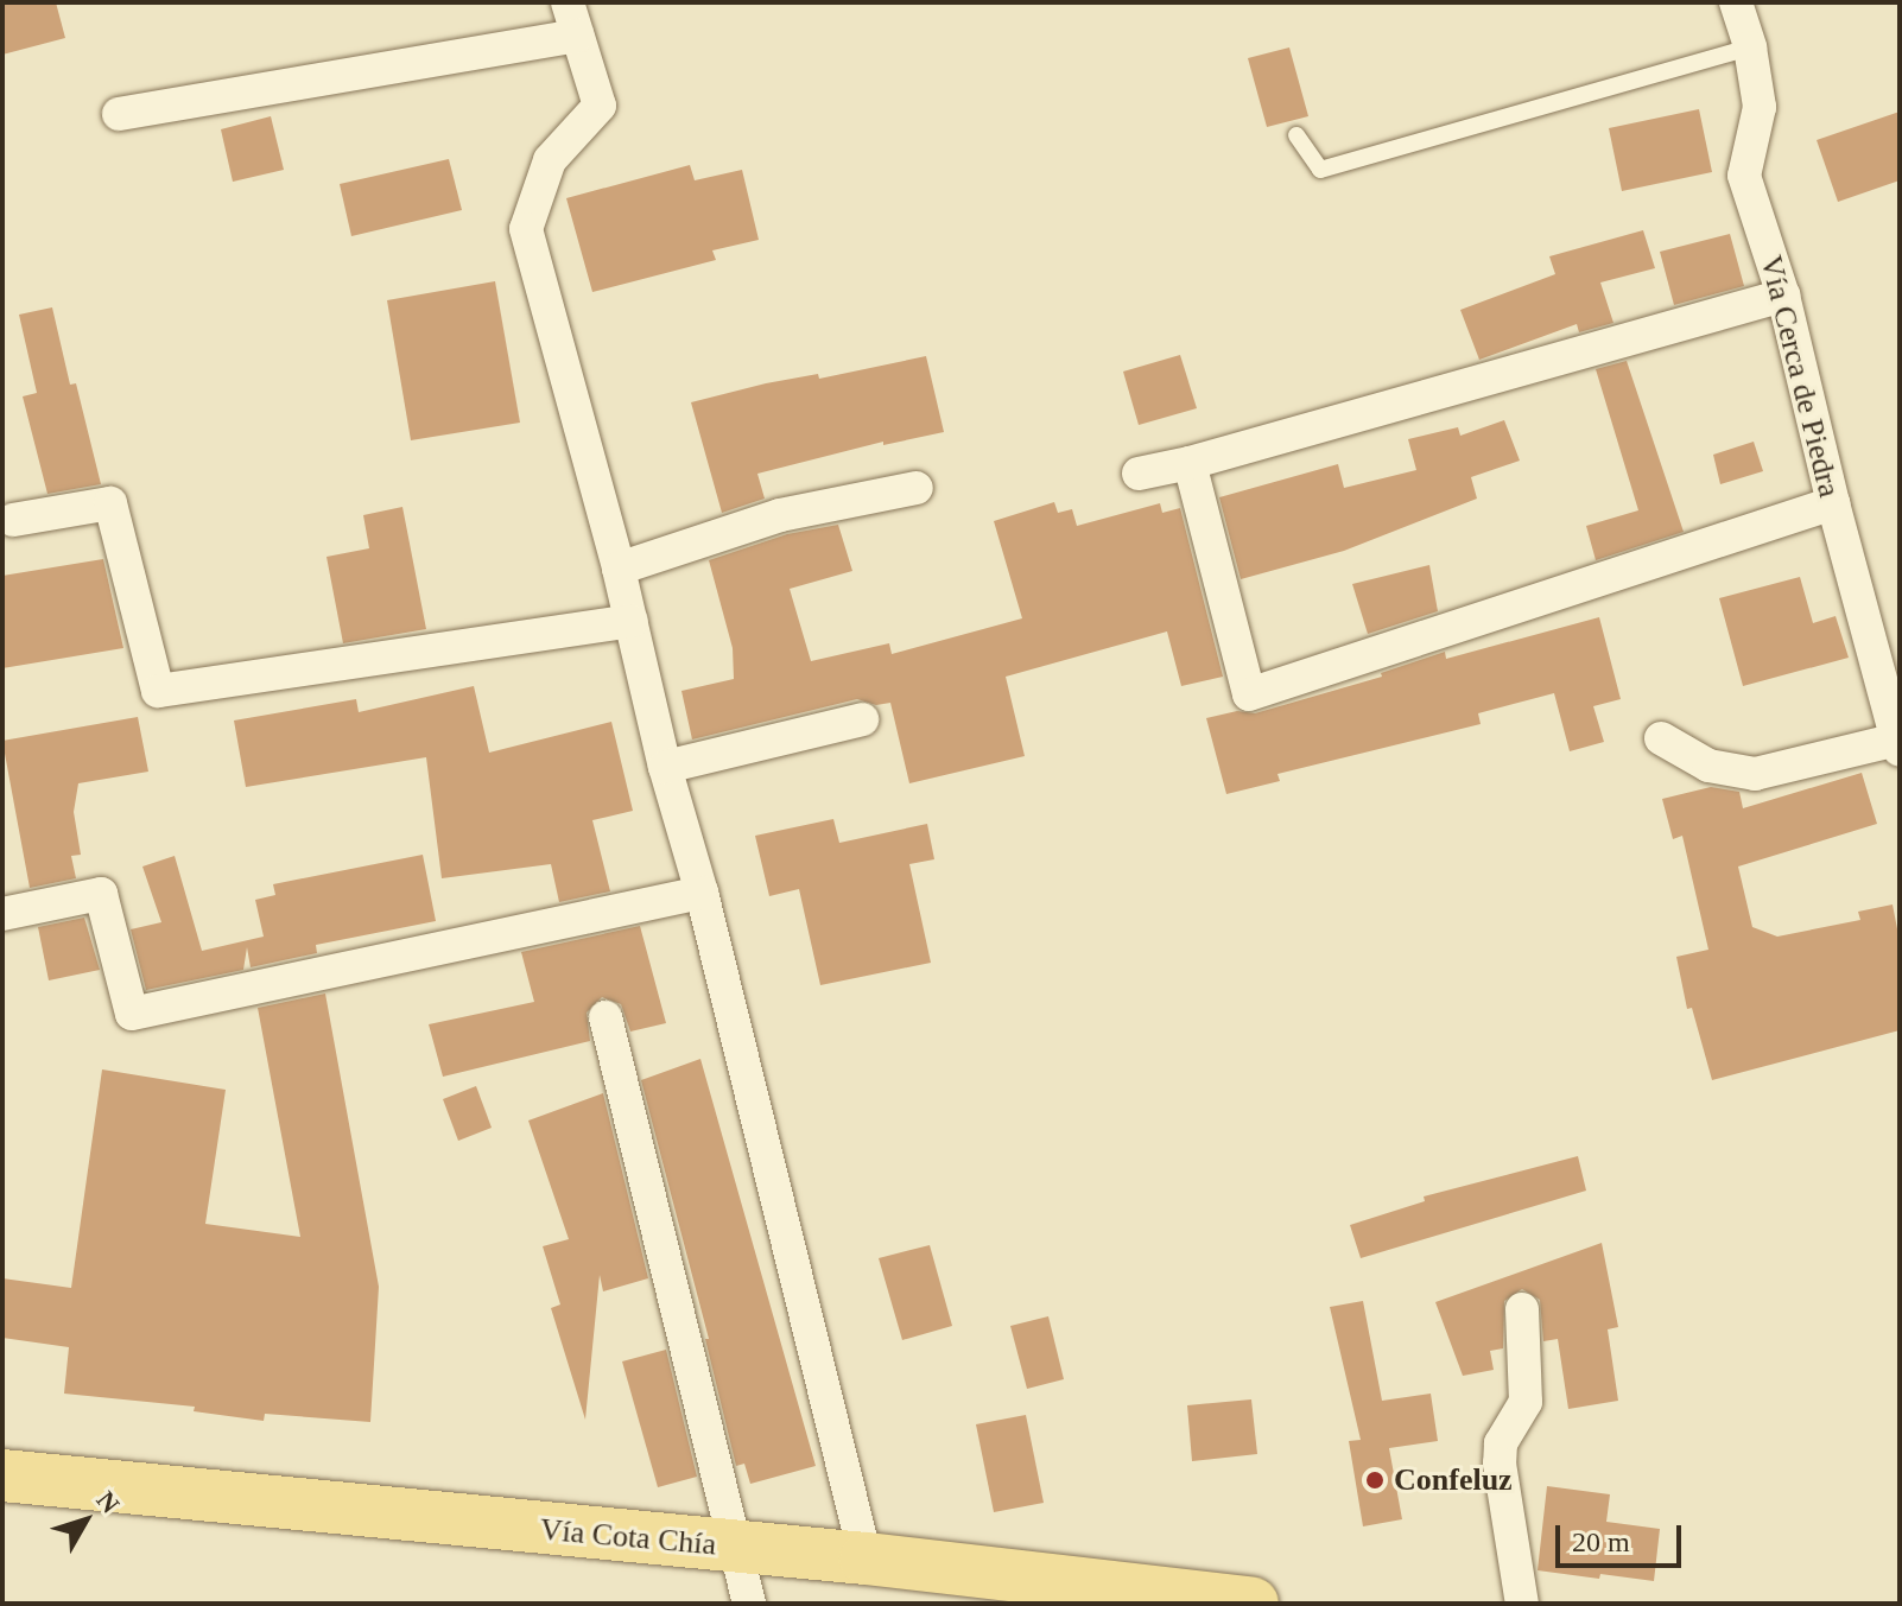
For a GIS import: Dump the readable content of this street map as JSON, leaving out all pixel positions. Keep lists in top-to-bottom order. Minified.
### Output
{"streets":{"main road":["Vía Cota Chía"],"street":["Vía Cerca de Piedra"]},"places":["Confeluz"],"scale_bar":"20 m","north":"top right"}
